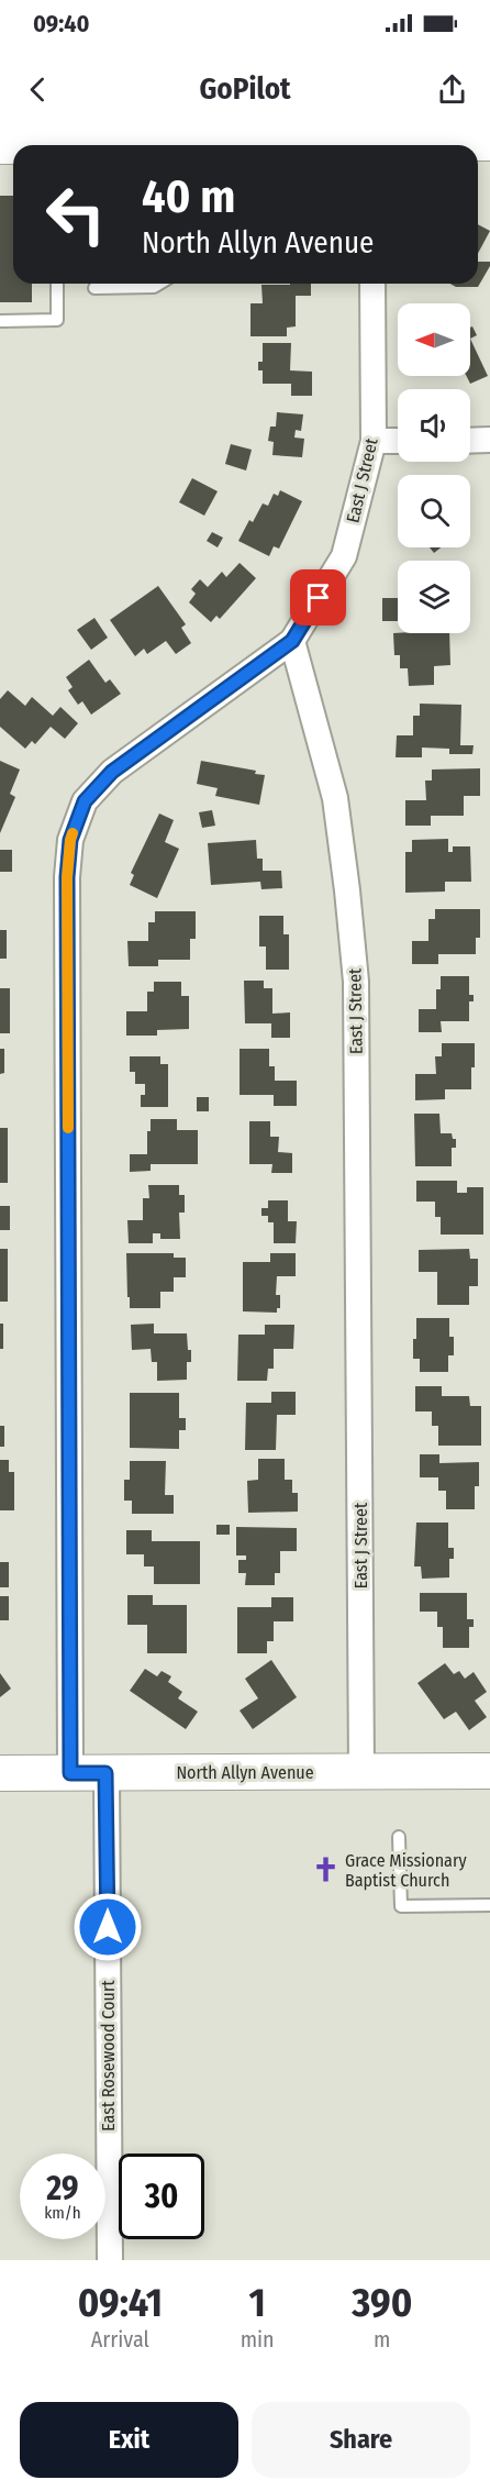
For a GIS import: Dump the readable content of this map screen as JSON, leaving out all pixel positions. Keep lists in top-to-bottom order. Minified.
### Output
{"streets":{"street":["East J Street","North Allyn Avenue","East Rosewood Court"]},"crossings":[["East J Street","North Allyn Avenue"],["North Allyn Avenue","East Rosewood Court"]],"places":{"church":["Grace Missionary Baptist Church"]},"north":"left","page":{"status":"09:40","header":"GoPilot","turn":["40 m","North Allyn Avenue"],"speed":"29 km/h","limit":"30","eta":["09:41","Arrival","1","min","390","m"],"buttons":["Exit","Share"]}}
